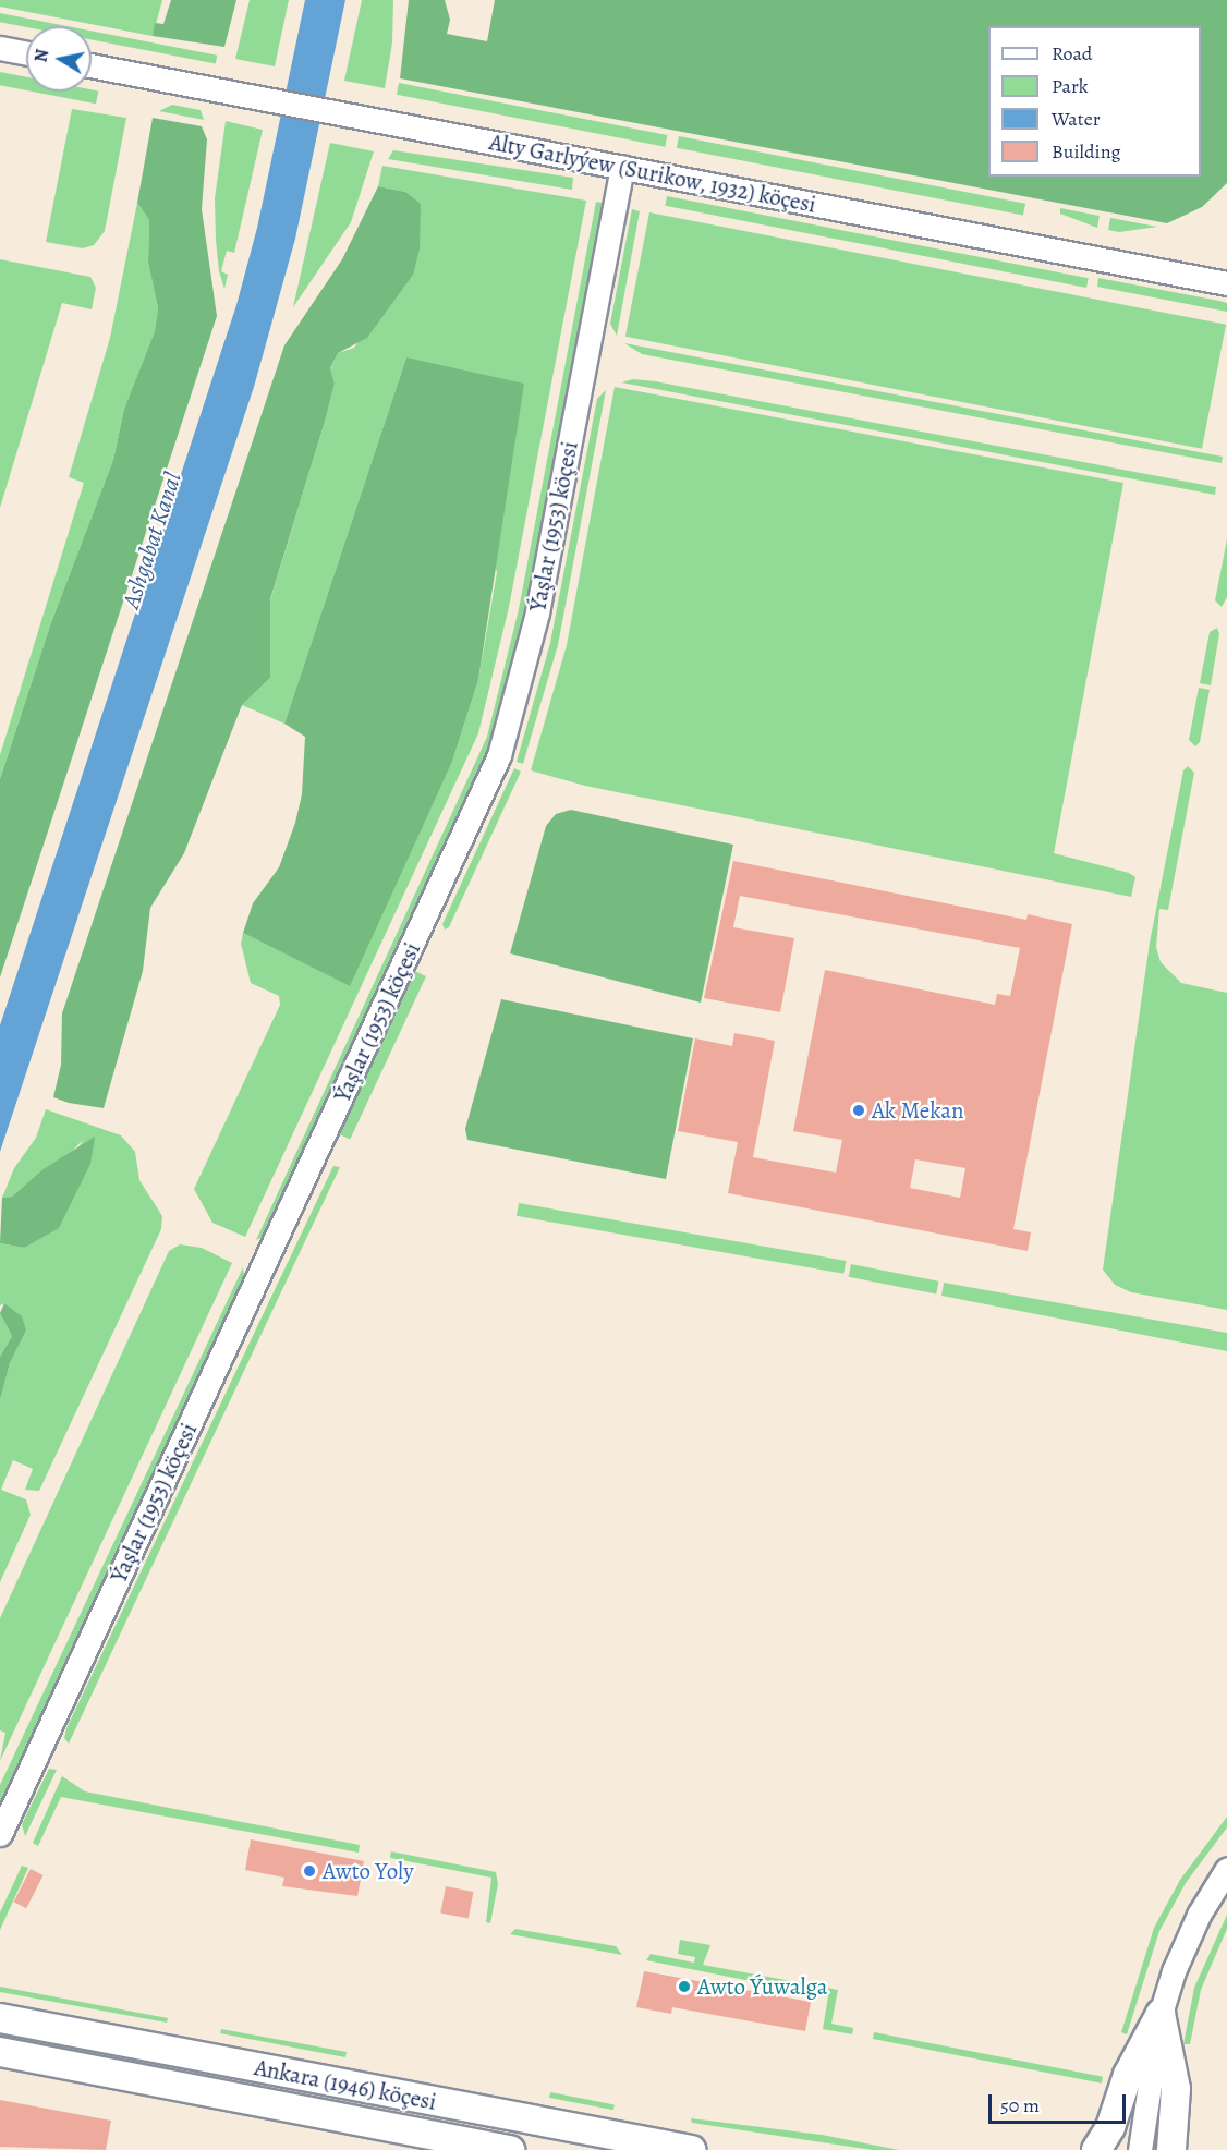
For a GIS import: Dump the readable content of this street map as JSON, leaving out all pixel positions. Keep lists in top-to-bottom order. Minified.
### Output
{"streets":{"main road":["Ankara (1946) köçesi"],"street":["Alty Garlyýew (Surikow, 1932) köçesi","Ýaşlar (1953) köçesi"]},"crossings":[["Alty Garlyýew (Surikow, 1932) köçesi","Ýaşlar (1953) köçesi"]],"water":["Ashgabat Kanal"],"places":["Ak Mekan","Awto Yoly","Awto Ýuwalga"],"legend":["Road","Park","Water","Building"],"scale_bar":"50 m","north":"left"}
